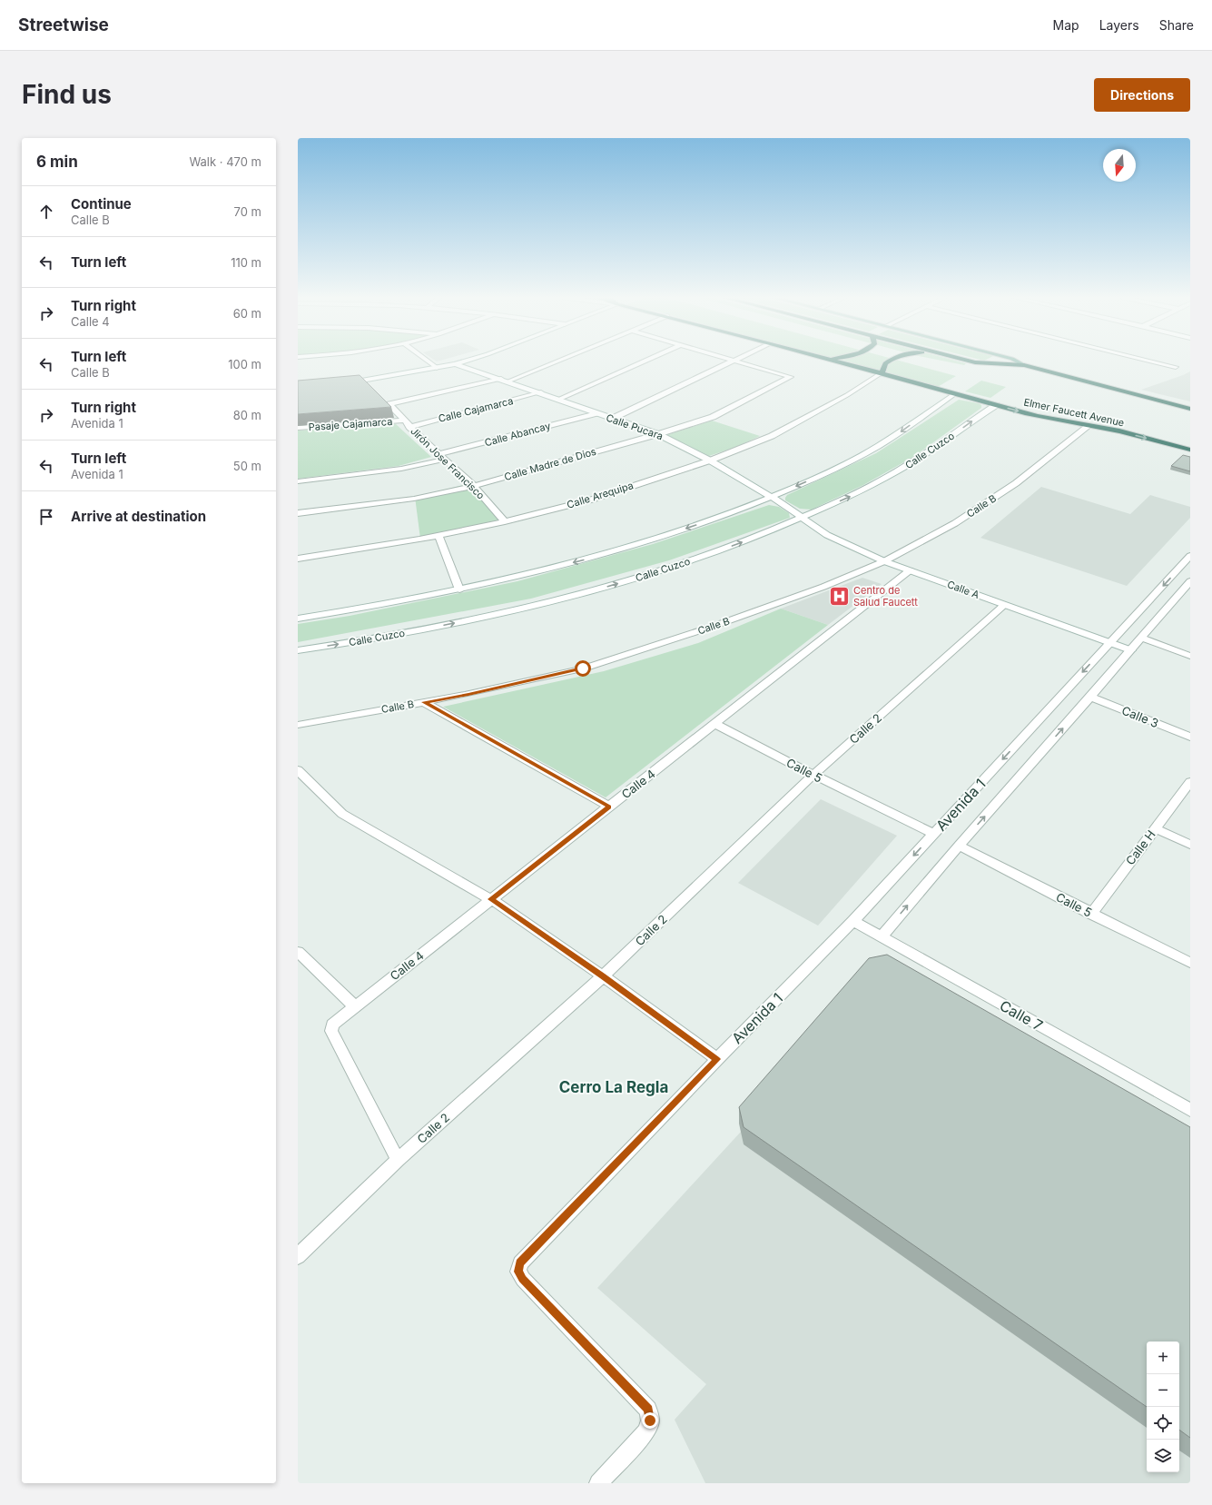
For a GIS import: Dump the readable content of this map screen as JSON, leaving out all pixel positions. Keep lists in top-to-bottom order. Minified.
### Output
{"streets":{"highway":["Elmer Faucett Avenue"],"street":["Calle Cajamarca","Pasaje Cajamarca","Calle Pucara","Calle Abancay","Calle Cuzco","Jirón Jose Francisco","Calle Madre de Dios","Calle Arequipa","Calle B","Calle A","Calle 3","Calle 2","Calle 5","Calle 4","Avenida 1","Calle H","Calle 7"]},"crossings":[["Calle Cajamarca","Calle Pucara"],["Calle Cajamarca","Jirón Jose Francisco"],["Elmer Faucett Avenue","Calle Cuzco"],["Elmer Faucett Avenue","Calle Arequipa"],["Elmer Faucett Avenue","Calle B"],["Pasaje Cajamarca","Jirón Jose Francisco"],["Calle Pucara","Calle Abancay"],["Calle Pucara","Calle Cuzco"],["Calle Pucara","Jirón Jose Francisco"],["Calle Pucara","Calle Madre de Dios"],["Calle Pucara","Calle Arequipa"],["Calle Pucara","Calle A"],["Calle Abancay","Jirón Jose Francisco"],["Calle Cuzco","Calle A"],["Jirón Jose Francisco","Calle Madre de Dios"],["Jirón Jose Francisco","Calle Arequipa"],["Calle B","Calle A"],["Calle A","Calle 2"],["Calle A","Calle 4"],["Calle A","Avenida 1"],["Calle 3","Avenida 1"],["Calle 2","Calle 5"],["Calle 2","Calle 4"],["Calle 5","Calle 4"],["Calle 5","Avenida 1"],["Calle 5","Calle H"],["Avenida 1","Calle 7"]],"districts":["Cerro La Regla"],"places":{"hospital":["Centro de Salud Faucett"]},"north":"bottom","page":{"header":"Streetwise","nav":["Map","Layers","Share"],"buttons":"Directions","title":"Find us","heading":["6 min","Walk · 470 m"],"list":[["Continue","Calle B","70 m"],["Turn left","110 m"],["Turn right","Calle 4","60 m"],["Turn left","Calle B","100 m"],["Turn right","Avenida 1","80 m"],["Turn left","Avenida 1","50 m"],"Arrive at destination"],"map_buttons":["+","−"]}}
